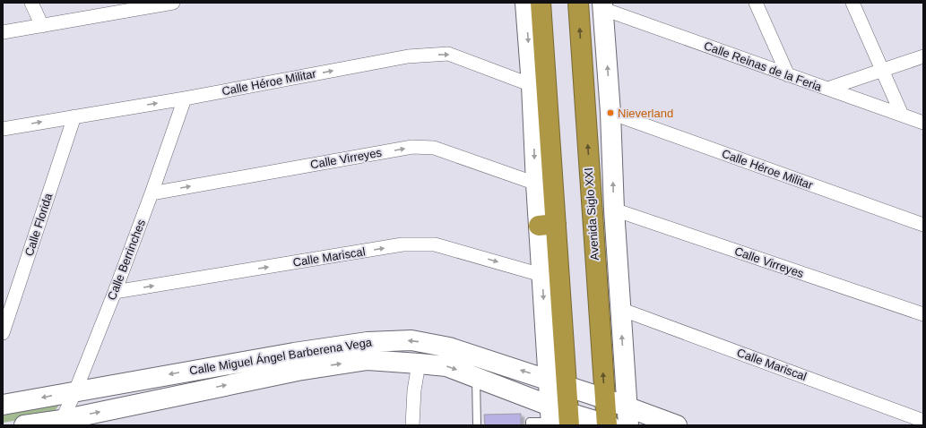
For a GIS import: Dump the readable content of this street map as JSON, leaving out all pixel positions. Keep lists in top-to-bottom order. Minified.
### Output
{"streets":{"highway":["Avenida Siglo XXI"],"street":["Calle Reinas de la Feria","Calle Héroe Militar","Calle Virreyes","Calle Florida","Calle Mariscal","Calle Berrinches","Calle Miguel Ángel Barberena Vega"]},"crossings":[["Calle Reinas de la Feria","Avenida Siglo XXI"],["Calle Héroe Militar","Avenida Siglo XXI"],["Calle Héroe Militar","Calle Florida"],["Calle Héroe Militar","Calle Berrinches"],["Calle Virreyes","Avenida Siglo XXI"],["Calle Virreyes","Calle Berrinches"],["Avenida Siglo XXI","Calle Mariscal"],["Avenida Siglo XXI","Calle Miguel Ángel Barberena Vega"],["Calle Mariscal","Calle Berrinches"],["Calle Berrinches","Calle Miguel Ángel Barberena Vega"]],"one_way":["Calle Virreyes","Calle Mariscal"],"places":["Nieverland"]}
